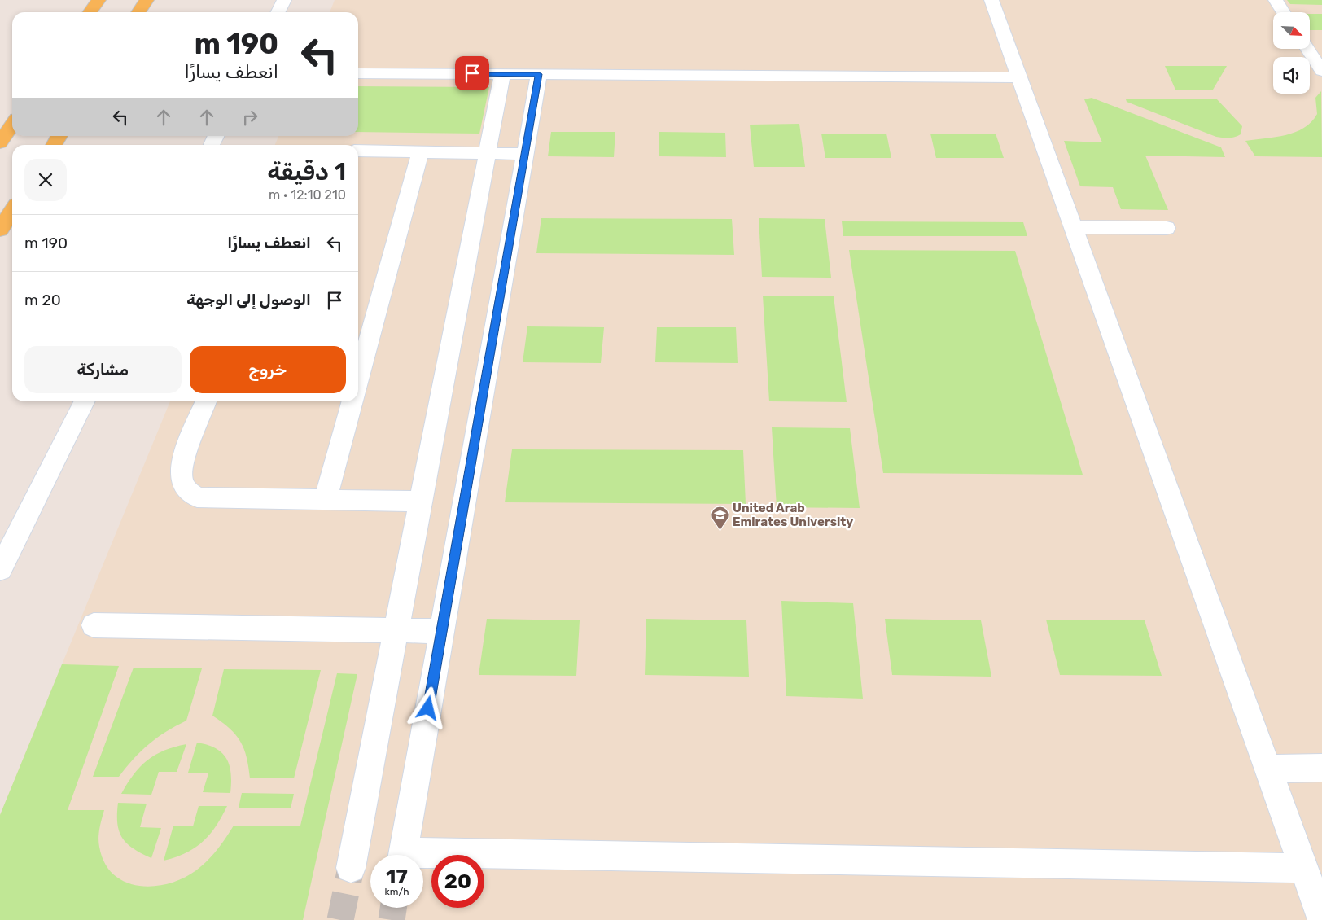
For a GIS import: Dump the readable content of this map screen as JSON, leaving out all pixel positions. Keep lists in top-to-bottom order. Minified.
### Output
{"places":{"school or university":["United Arab Emirates University"]},"north":"bottom right","page":{"turn":["190 m","انعطف يسارًا"],"heading":["1 دقيقة","210 m · 12:10"],"list":[{"name":"انعطف يسارًا","value":"190 m"},{"name":"الوصول إلى الوجهة","value":"20 m"}],"buttons":["خروج","مشاركة"],"speed":"17 km/h","limit":"20"}}
